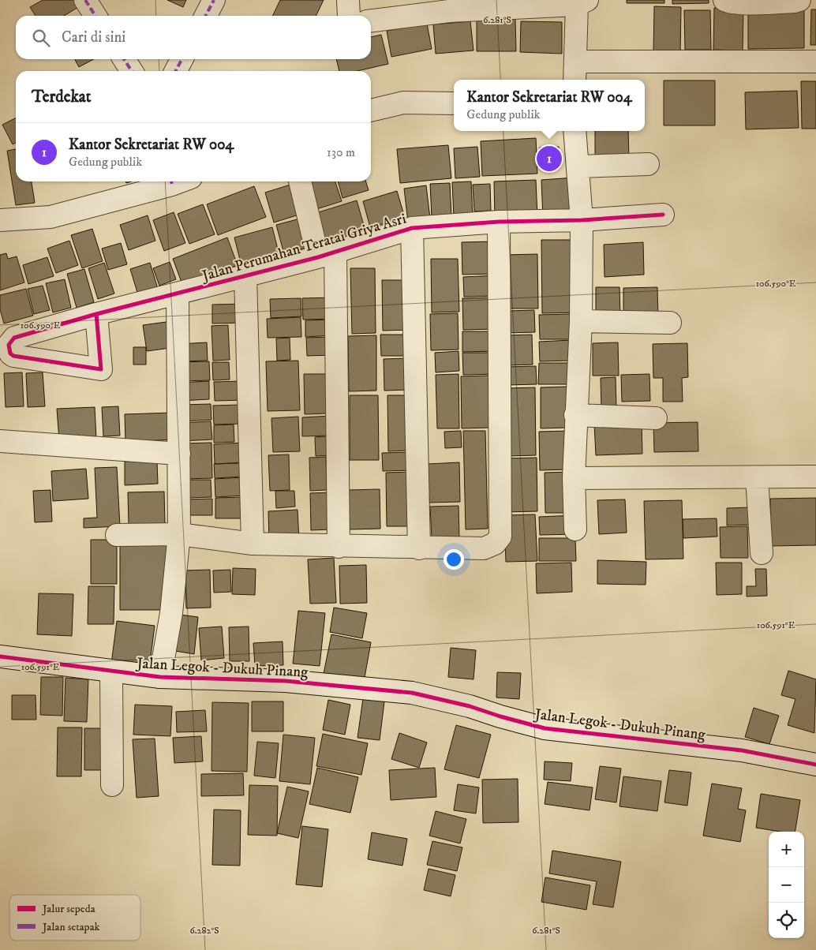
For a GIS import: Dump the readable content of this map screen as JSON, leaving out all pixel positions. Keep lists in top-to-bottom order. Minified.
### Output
{"streets":{"street":["Jalan Perumahan Teratai Griya Asri","Jalan Legok - Dukuh Pinang"]},"legend":["Jalur sepeda","Jalan setapak"],"page":{"search":"Cari di sini","heading":"Terdekat","popup":["Kantor Sekretariat RW 004","Gedung publik"],"list":[{"mark":"1","name":"Kantor Sekretariat RW 004","note":"Gedung publik","value":"130 m"}],"pins":"1","map_buttons":["+","−"]},"coordinates":["6.281°S","106.590°E","106.591°E","6.282°S"]}
